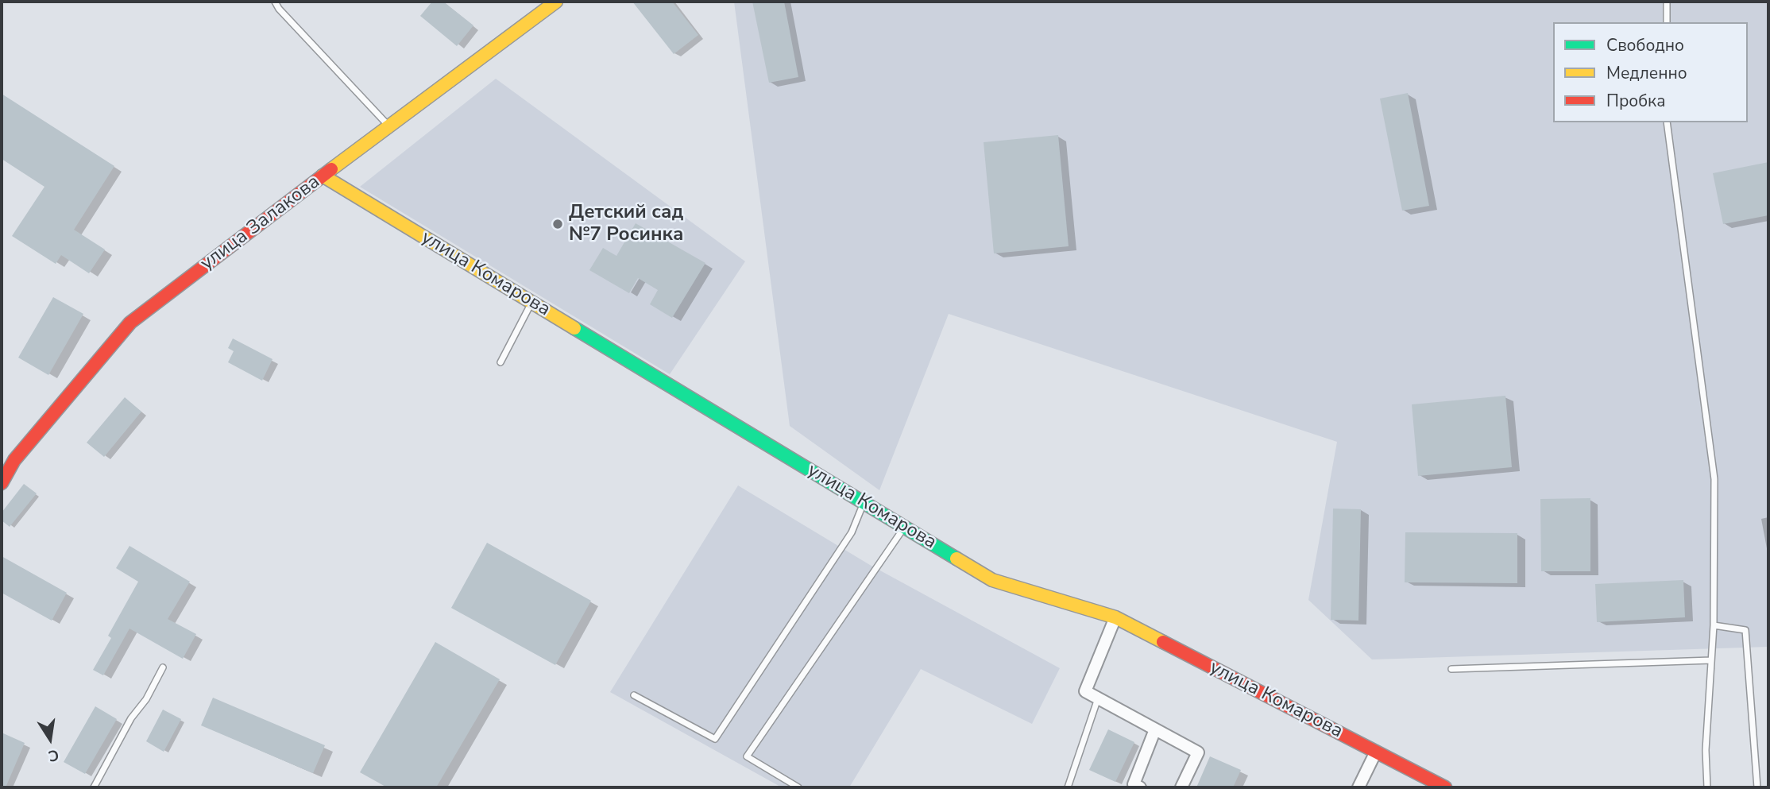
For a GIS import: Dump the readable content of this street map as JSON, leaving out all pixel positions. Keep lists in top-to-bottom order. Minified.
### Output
{"streets":{"street":["улица Залакова","улица Комарова"]},"crossings":[["улица Залакова","улица Комарова"]],"places":["Детский сад №7 Росинка"],"legend":["Свободно","Медленно","Пробка"],"north":"bottom"}
